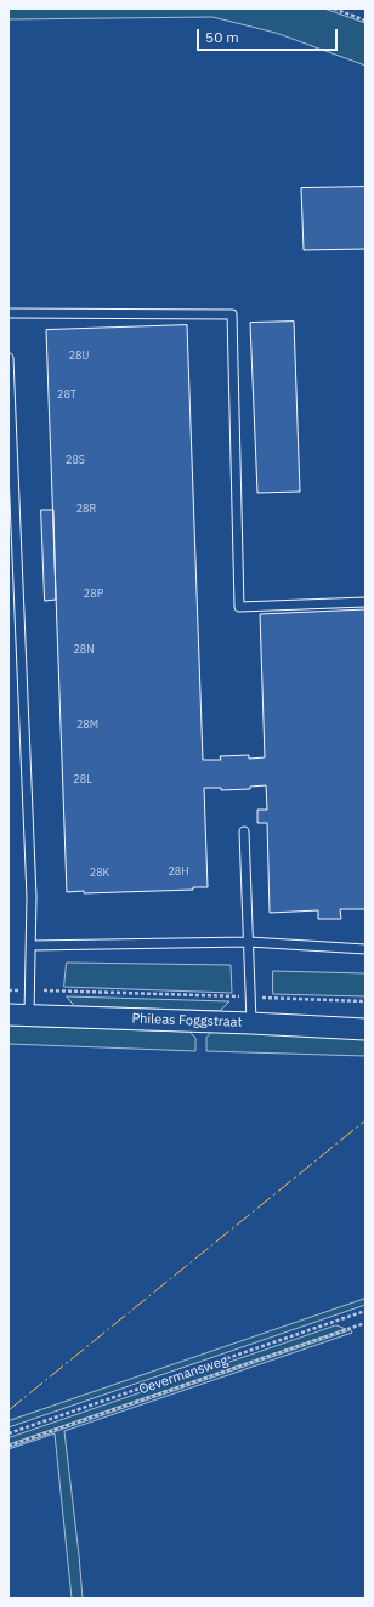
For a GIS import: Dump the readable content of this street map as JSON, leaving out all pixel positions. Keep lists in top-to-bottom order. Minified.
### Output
{"streets":{"street":["Phileas Foggstraat"],"path":["Oevermansweg"]},"house_numbers":["28U","28T","28S","28R","28P","28N","28M","28L","28H","28K"],"scale_bar":"50 m"}
